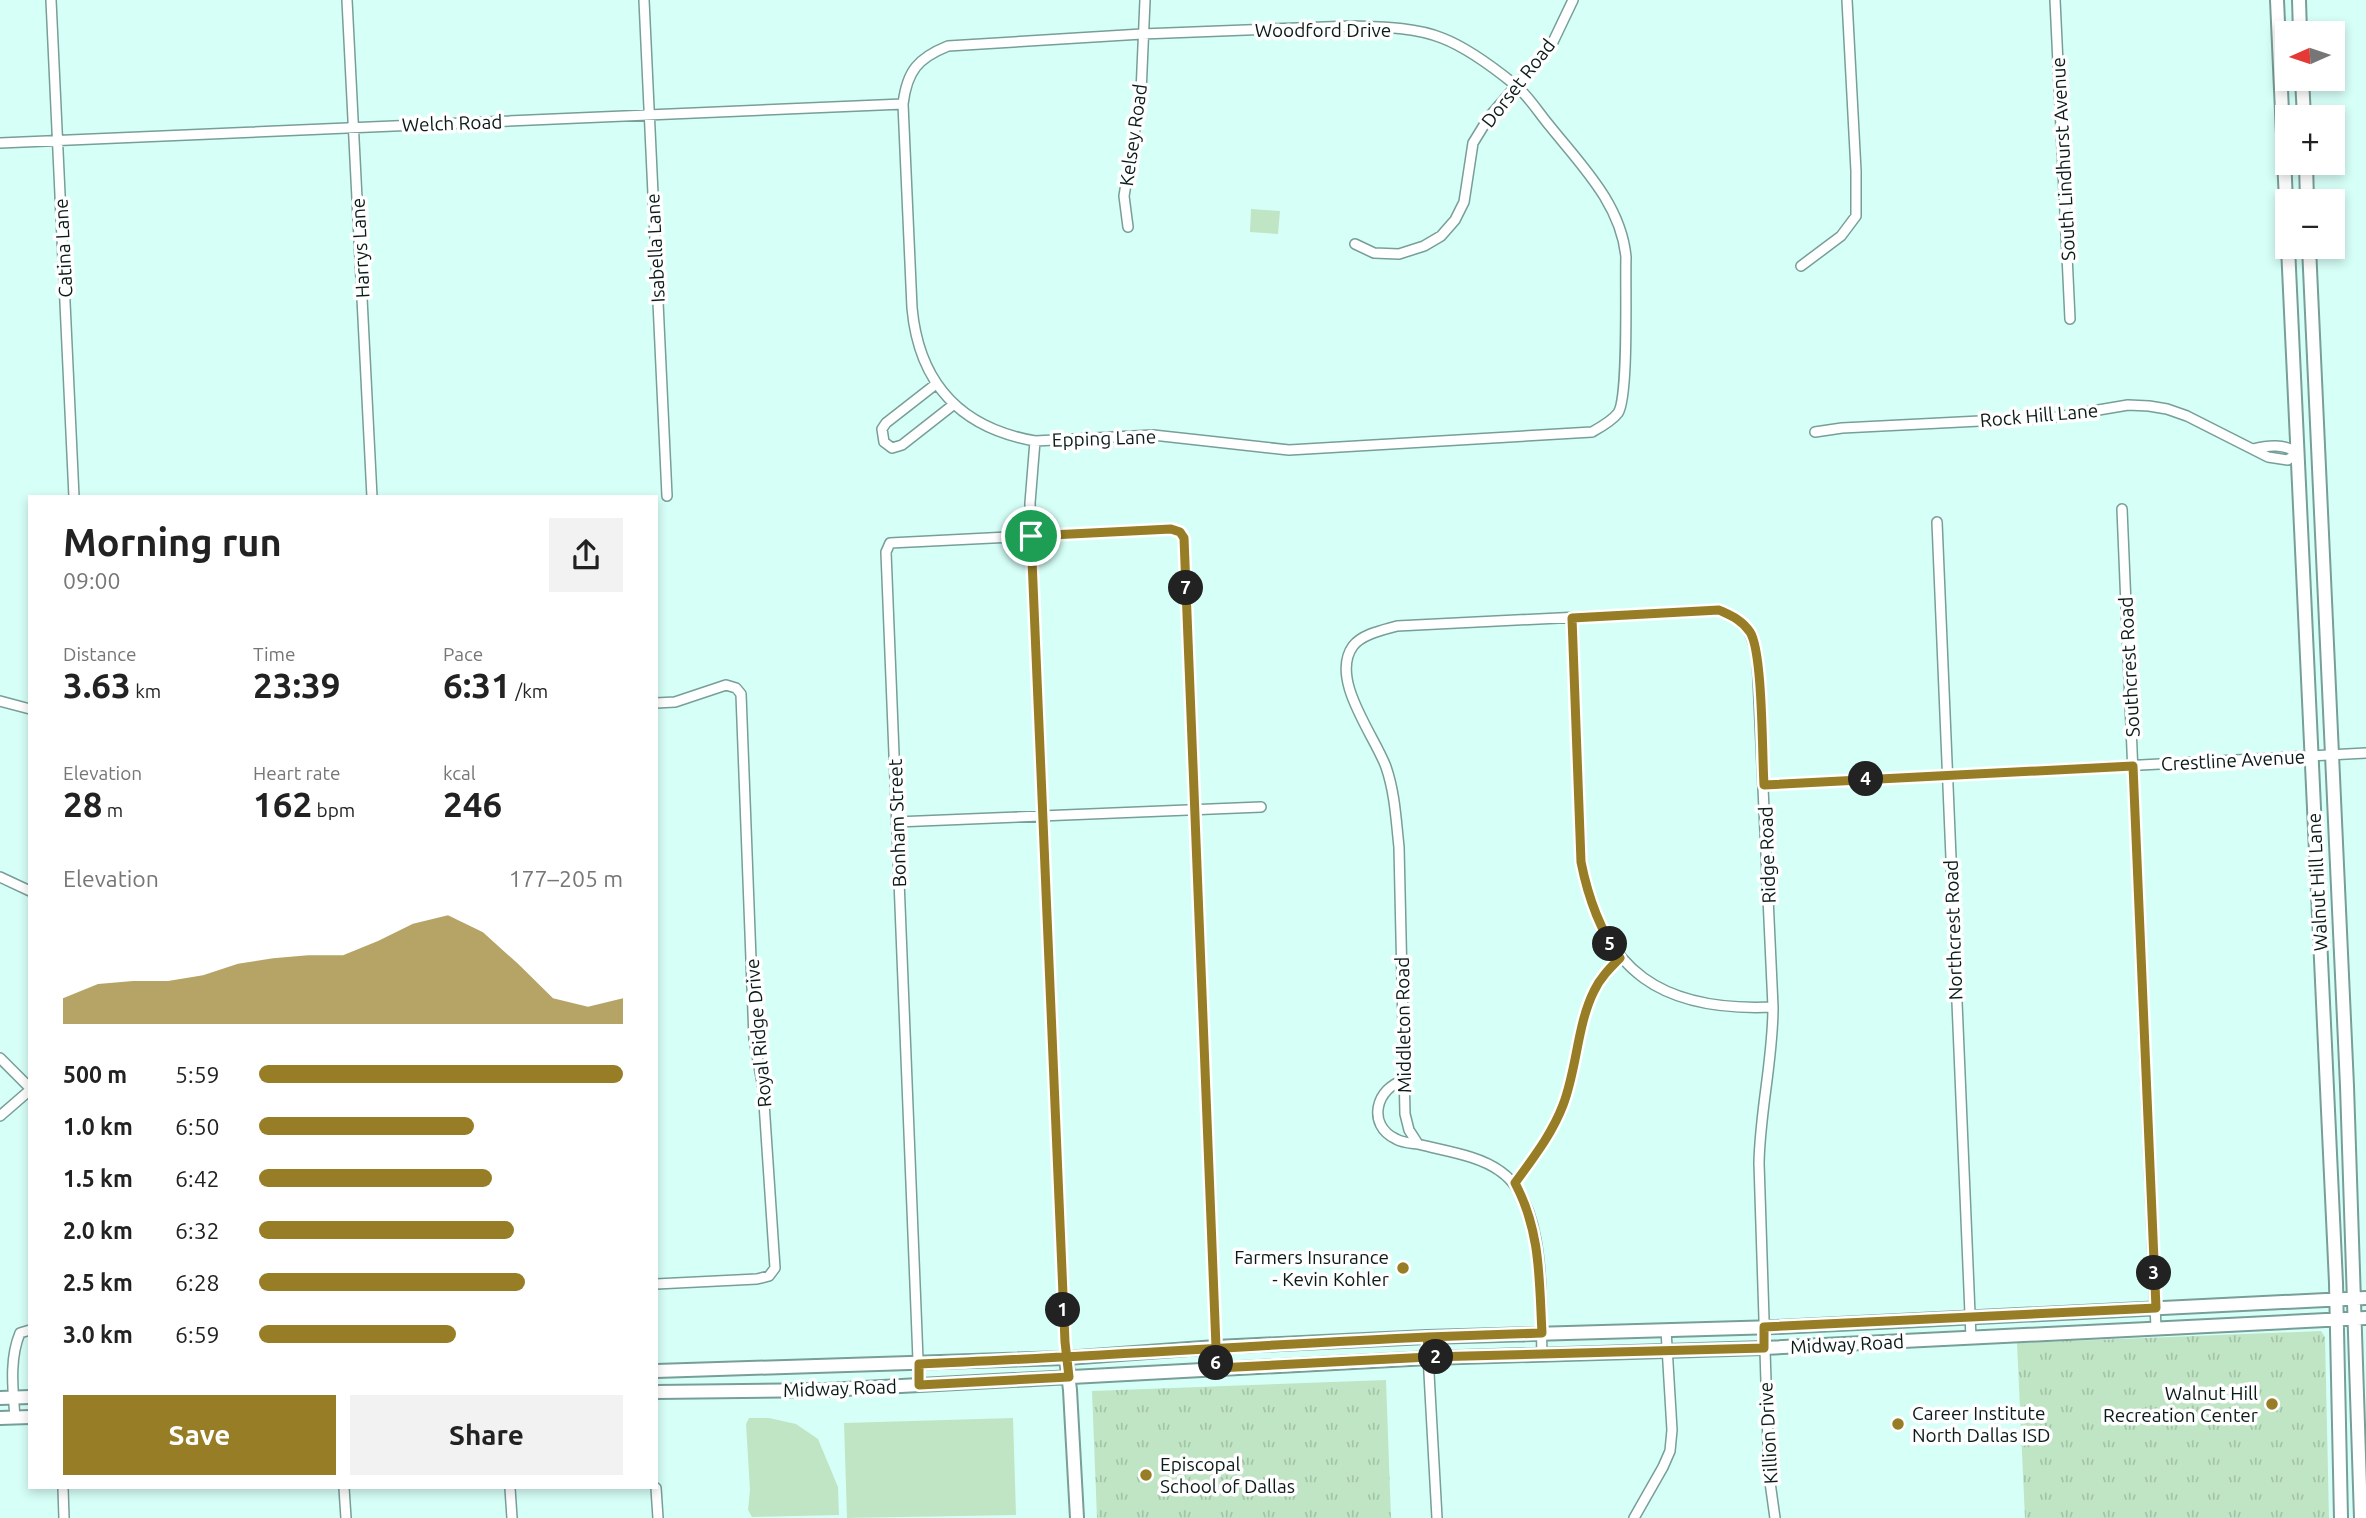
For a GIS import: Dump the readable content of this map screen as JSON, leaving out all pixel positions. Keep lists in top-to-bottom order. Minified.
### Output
{"streets":{"main road":["Walnut Hill Lane","Midway Road"],"street":["Woodford Drive","Dorset Road","Welch Road","Kelsey Road","South Lindhurst Avenue","Catina Lane","Harrys Lane","Isabella Lane","Rock Hill Lane","Epping Lane","Southcrest Road","Crestline Avenue","Bonham Street","Ridge Road","Northcrest Road","Middleton Road","Royal Ridge Drive","Killion Drive"]},"crossings":[["Woodford Drive","Dorset Road"],["Woodford Drive","Welch Road"],["Woodford Drive","Kelsey Road"],["Woodford Drive","Epping Lane"],["Welch Road","Catina Lane"],["Welch Road","Harrys Lane"],["Welch Road","Isabella Lane"],["Welch Road","Epping Lane"],["Rock Hill Lane","Walnut Hill Lane"],["Southcrest Road","Crestline Avenue"],["Southcrest Road","Midway Road"],["Crestline Avenue","Ridge Road"],["Crestline Avenue","Walnut Hill Lane"],["Crestline Avenue","Northcrest Road"],["Bonham Street","Midway Road"],["Ridge Road","Middleton Road"],["Ridge Road","Midway Road"],["Ridge Road","Killion Drive"],["Walnut Hill Lane","Midway Road"],["Northcrest Road","Midway Road"],["Midway Road","Killion Drive"]],"places":["Farmers Insurance - Kevin Kohler","Walnut Hill Recreation Center","Career Institute North Dallas ISD","Episcopal School of Dallas"],"north":"left","page":{"map_buttons":["+","−"],"heading":["Morning run","09:00"],"pins":["7","4","5","3","1","2","6"],"stats":[["Distance","3.63 km"],["Time","23:39"],["Pace","6:31 /km"],["Elevation","28 m"],["Heart rate","162 bpm"],["kcal","246"]],"chart":["Elevation","177–205 m"],"list":[{"name":"500 m","note":"5:59"},{"name":"1.0 km","note":"6:50"},{"name":"1.5 km","note":"6:42"},{"name":"2.0 km","note":"6:32"},{"name":"2.5 km","note":"6:28"},{"name":"3.0 km","note":"6:59"}],"buttons":["Save","Share"]}}
